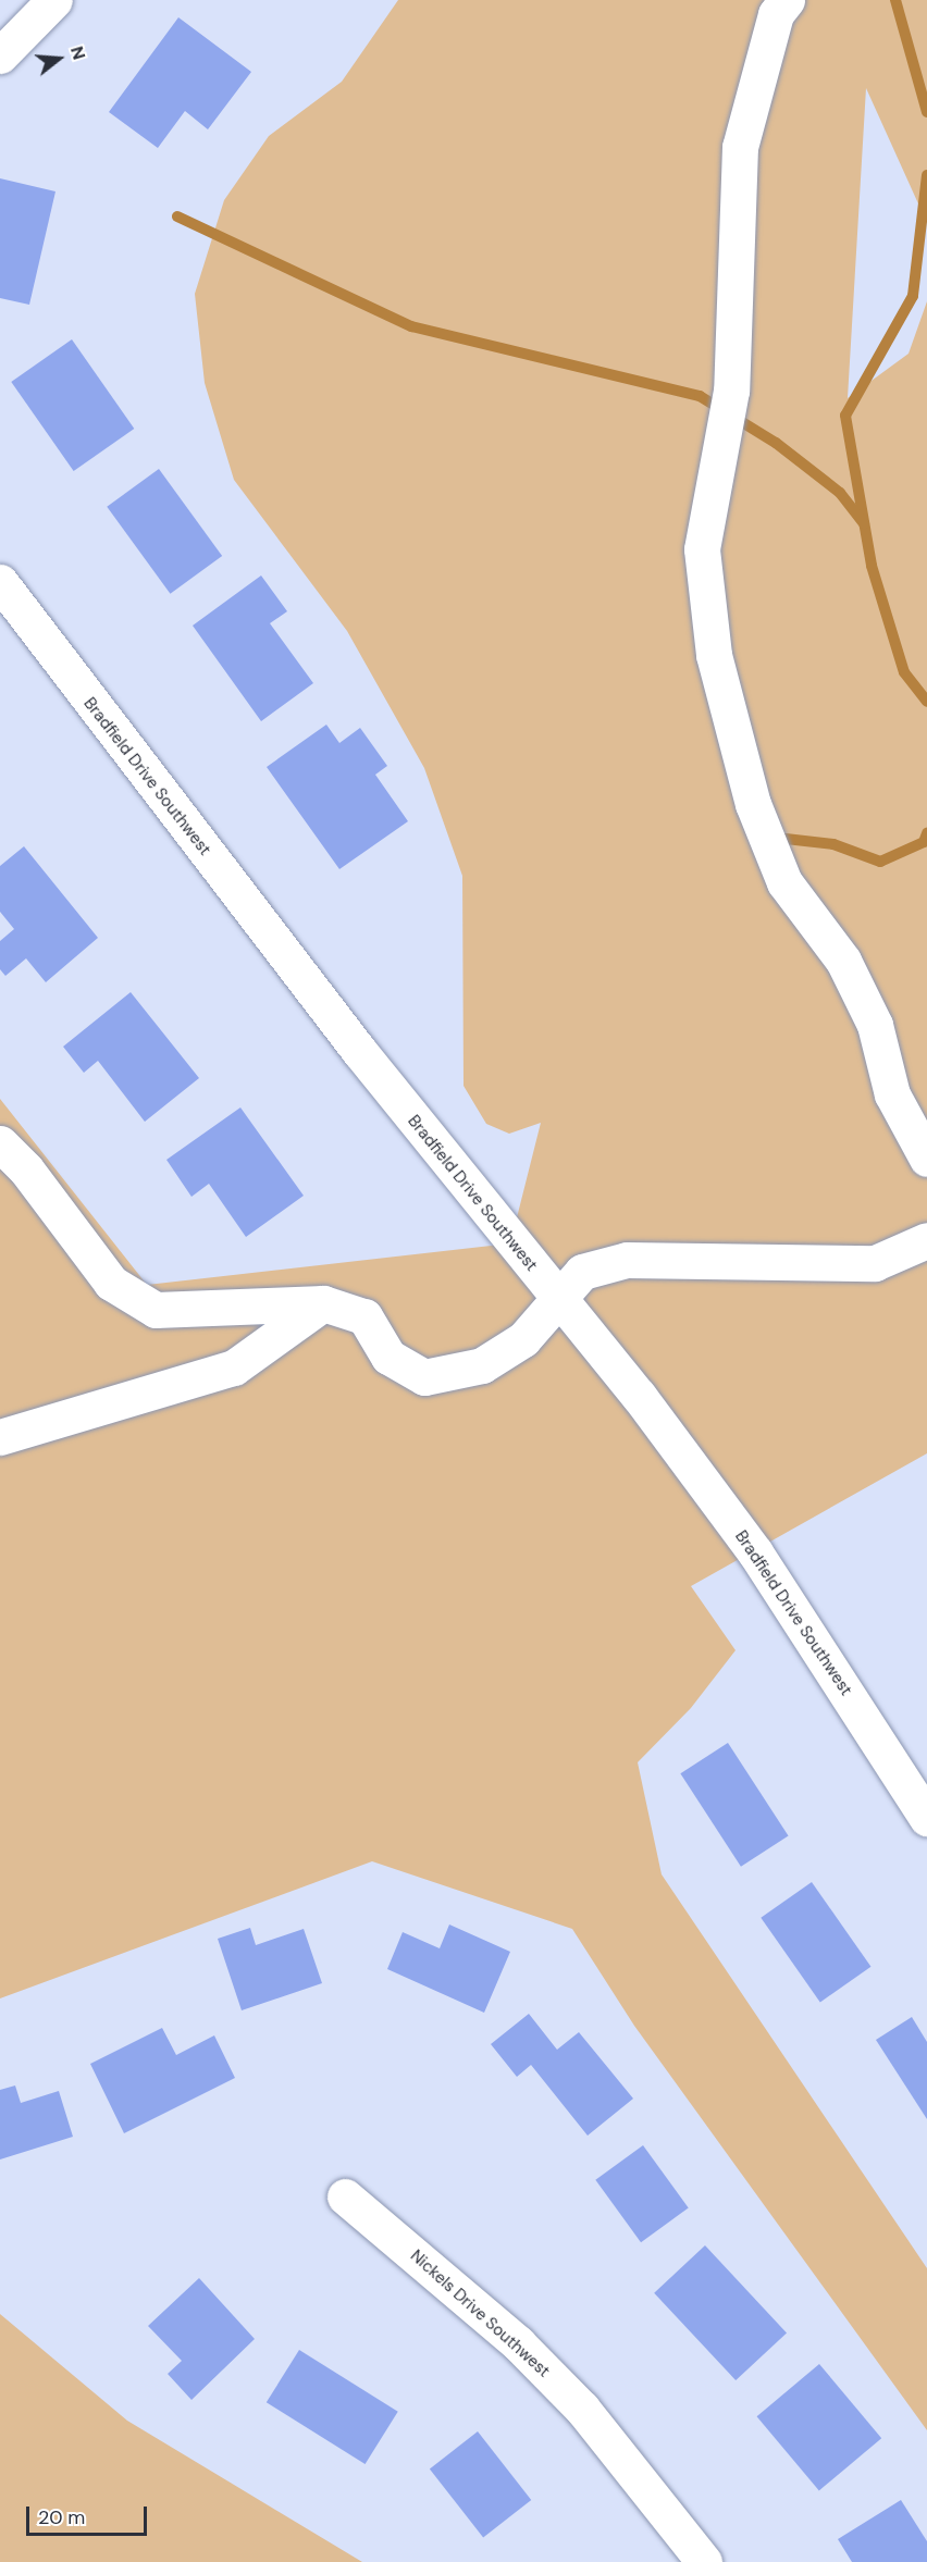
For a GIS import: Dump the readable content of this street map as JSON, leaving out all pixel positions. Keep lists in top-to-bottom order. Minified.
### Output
{"streets":{"street":["Bradfield Drive Southwest","Nickels Drive Southwest"]},"scale_bar":"20 m","north":"right"}
